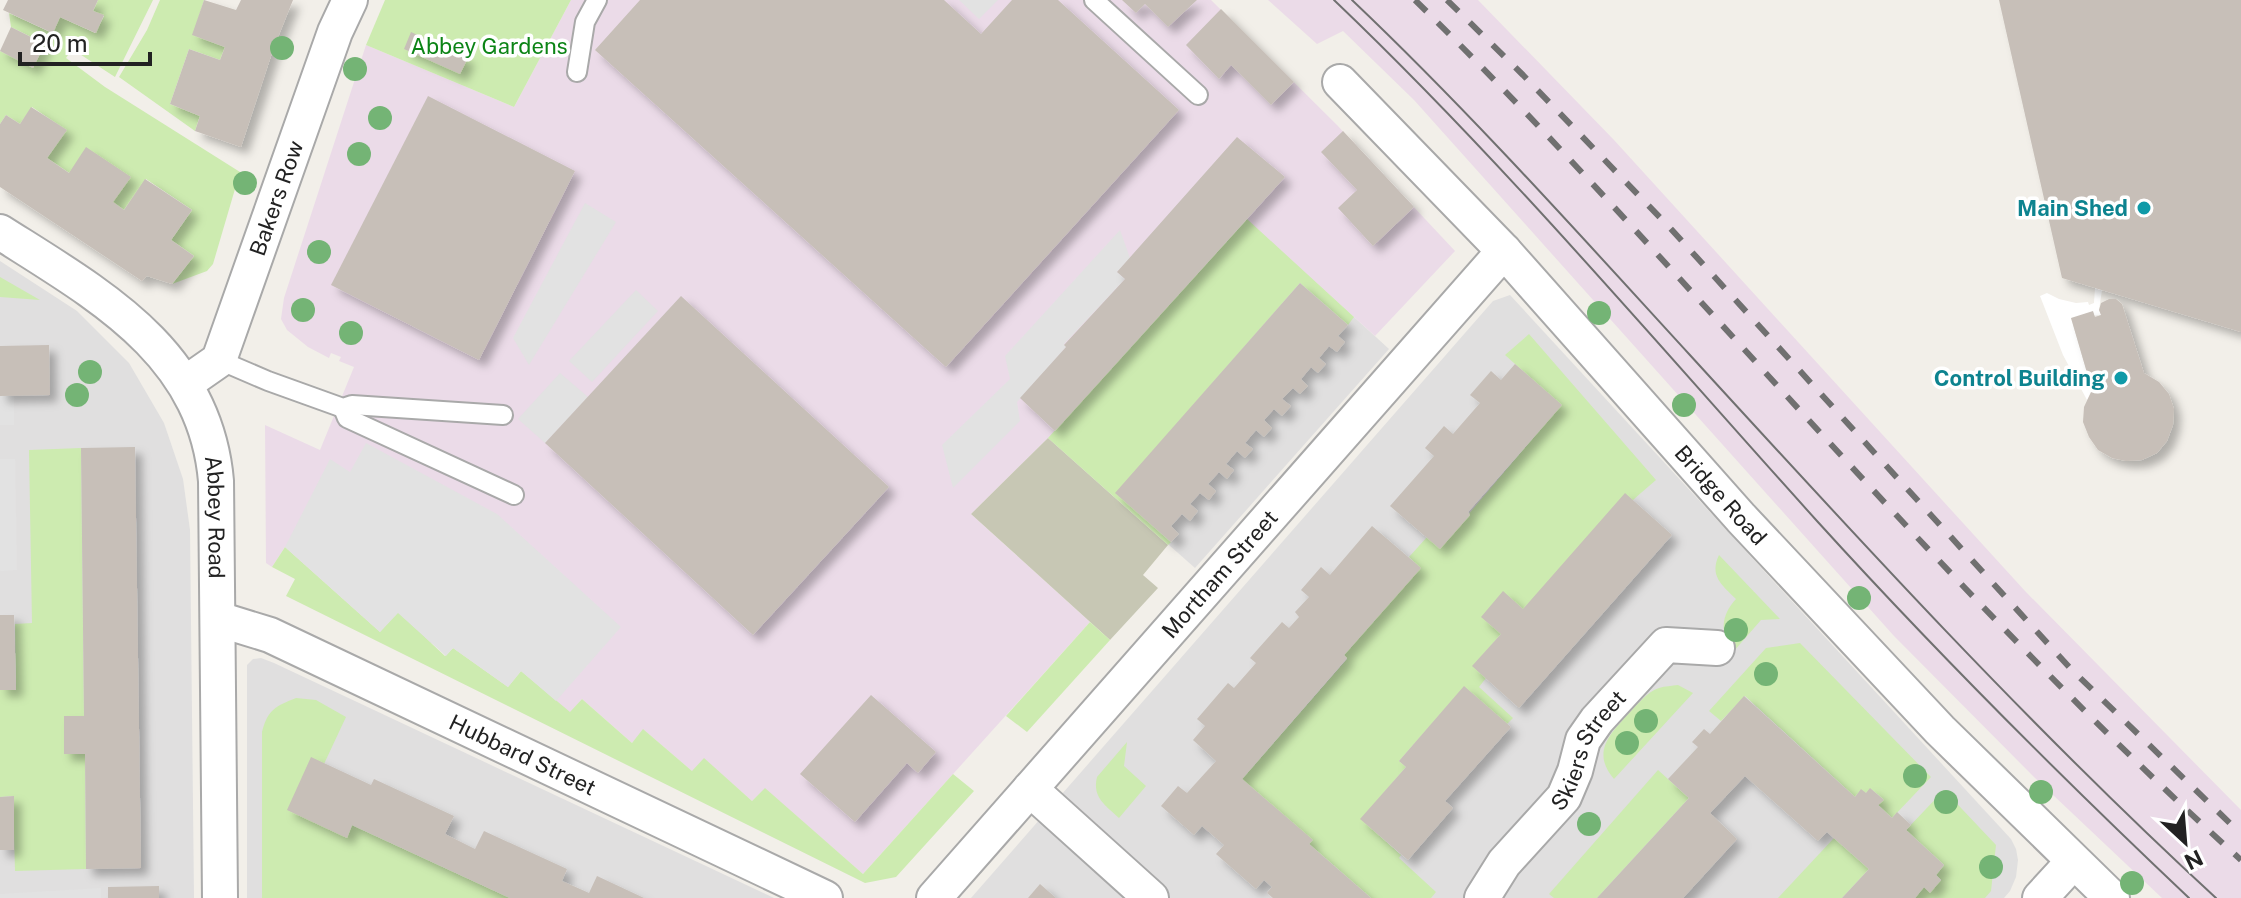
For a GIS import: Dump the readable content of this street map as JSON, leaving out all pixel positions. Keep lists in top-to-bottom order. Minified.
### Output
{"streets":{"street":["Bakers Row","Bridge Road","Abbey Road","Mortham Street","Skiers Street","Hubbard Street"]},"crossings":[["Bridge Road","Mortham Street"],["Abbey Road","Hubbard Street"]],"parks":["Abbey Gardens"],"places":["Main Shed","Control Building"],"scale_bar":"20 m","north":"bottom right"}
